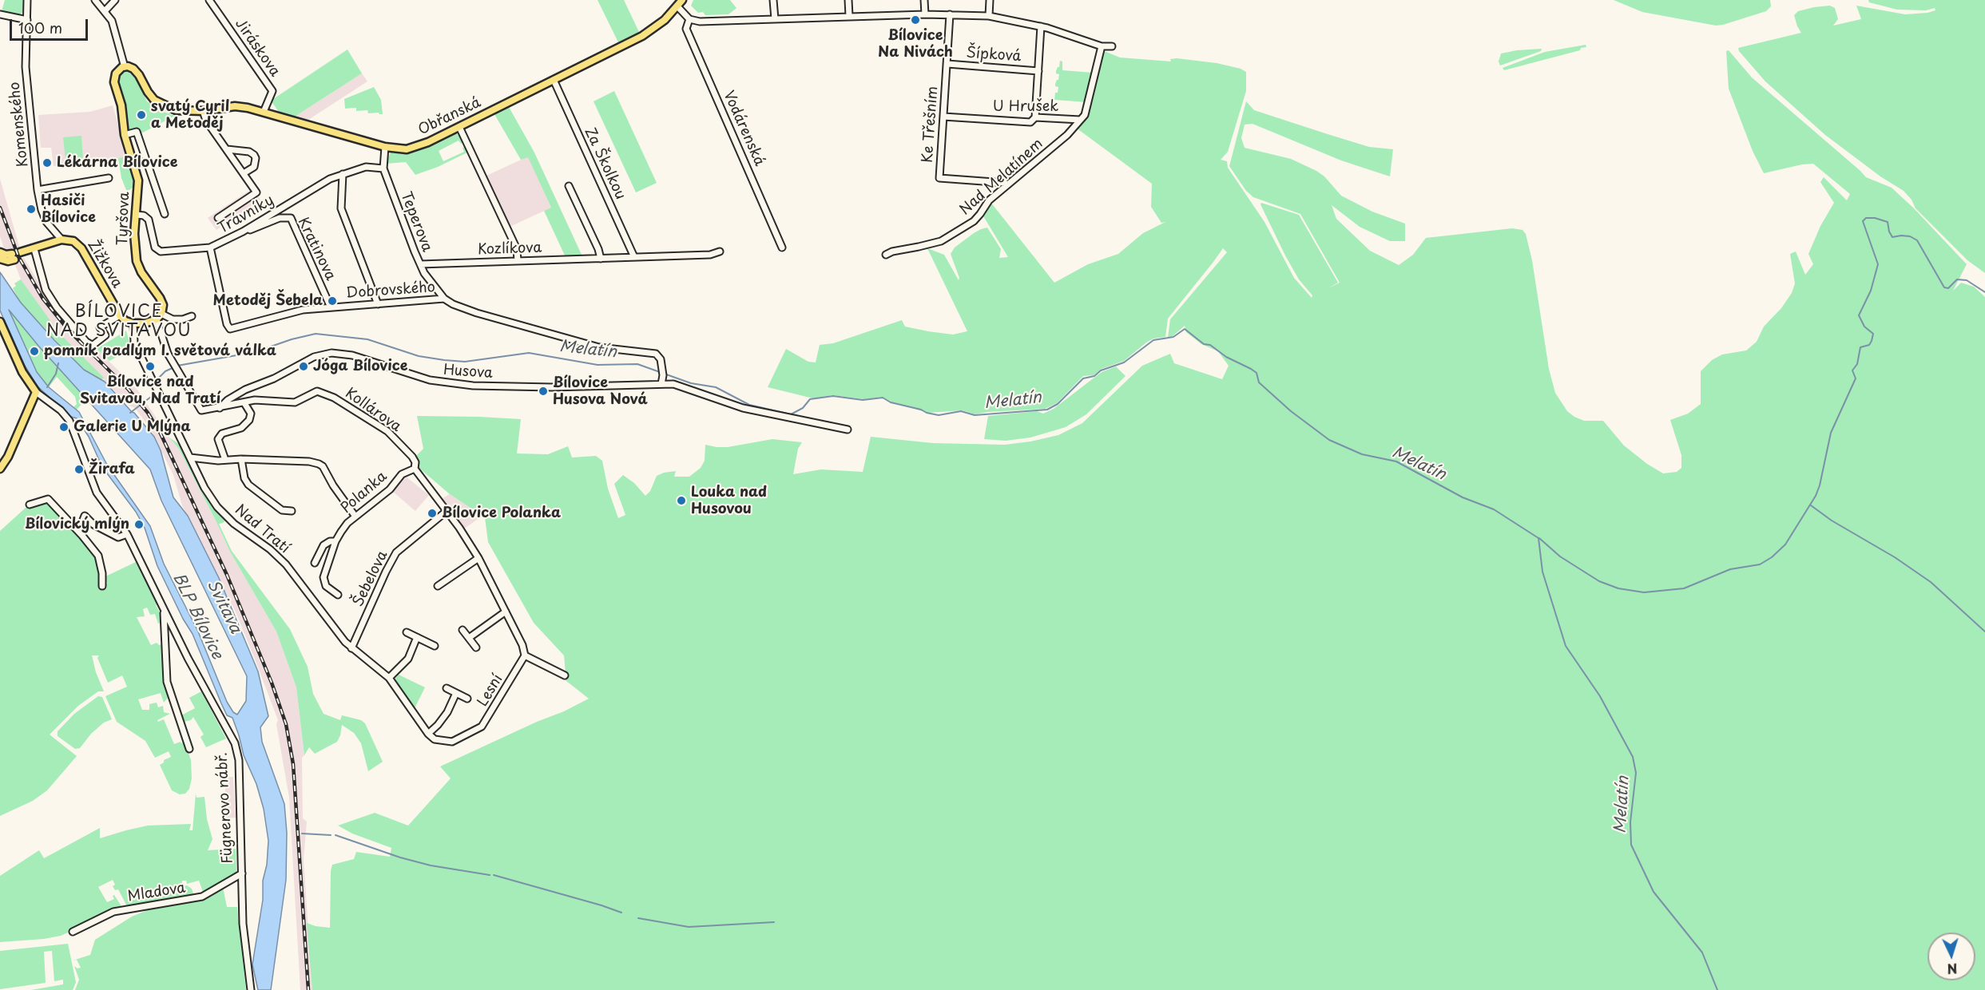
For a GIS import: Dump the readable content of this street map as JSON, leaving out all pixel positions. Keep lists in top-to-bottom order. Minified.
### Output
{"streets":{"main road":["Obřanská","Tyršova","Žižkova","Fügnerovo nábř."],"street":["Jiráskova","Šípková","U Hrušek","Komenského","Ke Třešním","Vodárenská","Za Školkou","Nad Melatínem","Trávníky","Teperova","Kratinova","Kozlíkova","Dobrovského","Husova","Kollárova","Polanka","Nad Tratí","Šebelova","Lesní","Mladova"]},"crossings":[["Jiráskova","Obřanská"],["Šípková","Ke Třešním"],["U Hrušek","Ke Třešním"],["U Hrušek","Nad Melatínem"],["Obřanská","Za Školkou"],["Obřanská","Tyršova"],["Obřanská","Teperova"],["Komenského","Žižkova"],["Za Školkou","Kozlíkova"],["Trávníky","Tyršova"],["Trávníky","Teperova"],["Trávníky","Kratinova"],["Trávníky","Dobrovského"],["Teperova","Kozlíkova"],["Teperova","Dobrovského"],["Kratinova","Dobrovského"],["Dobrovského","Husova"],["Husova","Kollárova"],["Kollárova","Polanka"],["Nad Tratí","Šebelova"],["Nad Tratí","Lesní"],["Fügnerovo nábř.","Mladova"]],"districts":["BÍLOVICE NAD SVITAVOU"],"water":["Melatín","Svitava","BLP Bílovice"],"places":["Bílovice Na Nivách","svatý Cyril a Metoděj","Lékárna Bílovice","Hasiči Bílovice","Metoděj Šebela","pomník padlým I. světová válka","Bílovice nad Svitavou, Nad Tratí","Jóga Bílovice","Bílovice Husova Nová","Galerie U Mlýna","Žirafa","Louka nad Husovou","Bílovice Polanka","Bílovický mlýn"],"scale_bar":"100 m","north":"bottom"}
